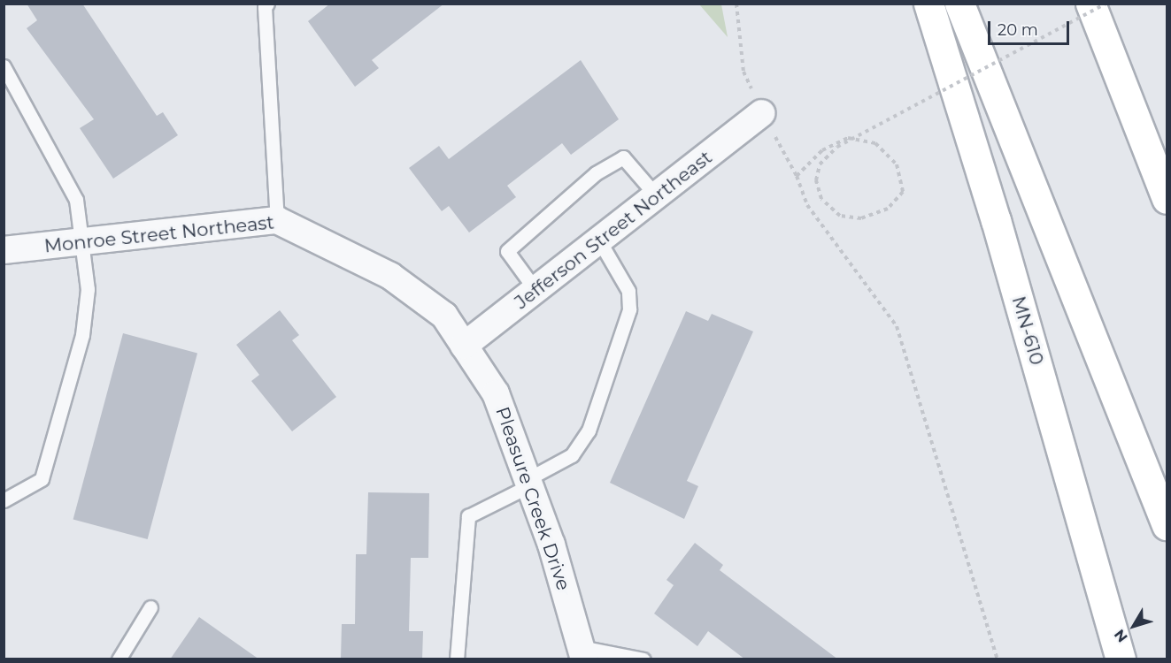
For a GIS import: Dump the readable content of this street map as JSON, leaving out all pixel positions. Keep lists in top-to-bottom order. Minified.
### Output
{"streets":{"highway":["MN-610"],"street":["Jefferson Street Northeast","Monroe Street Northeast","Pleasure Creek Drive"]},"crossings":[["Jefferson Street Northeast","Monroe Street Northeast"],["Jefferson Street Northeast","Pleasure Creek Drive"],["Monroe Street Northeast","Pleasure Creek Drive"]],"scale_bar":"20 m","north":"bottom left"}
